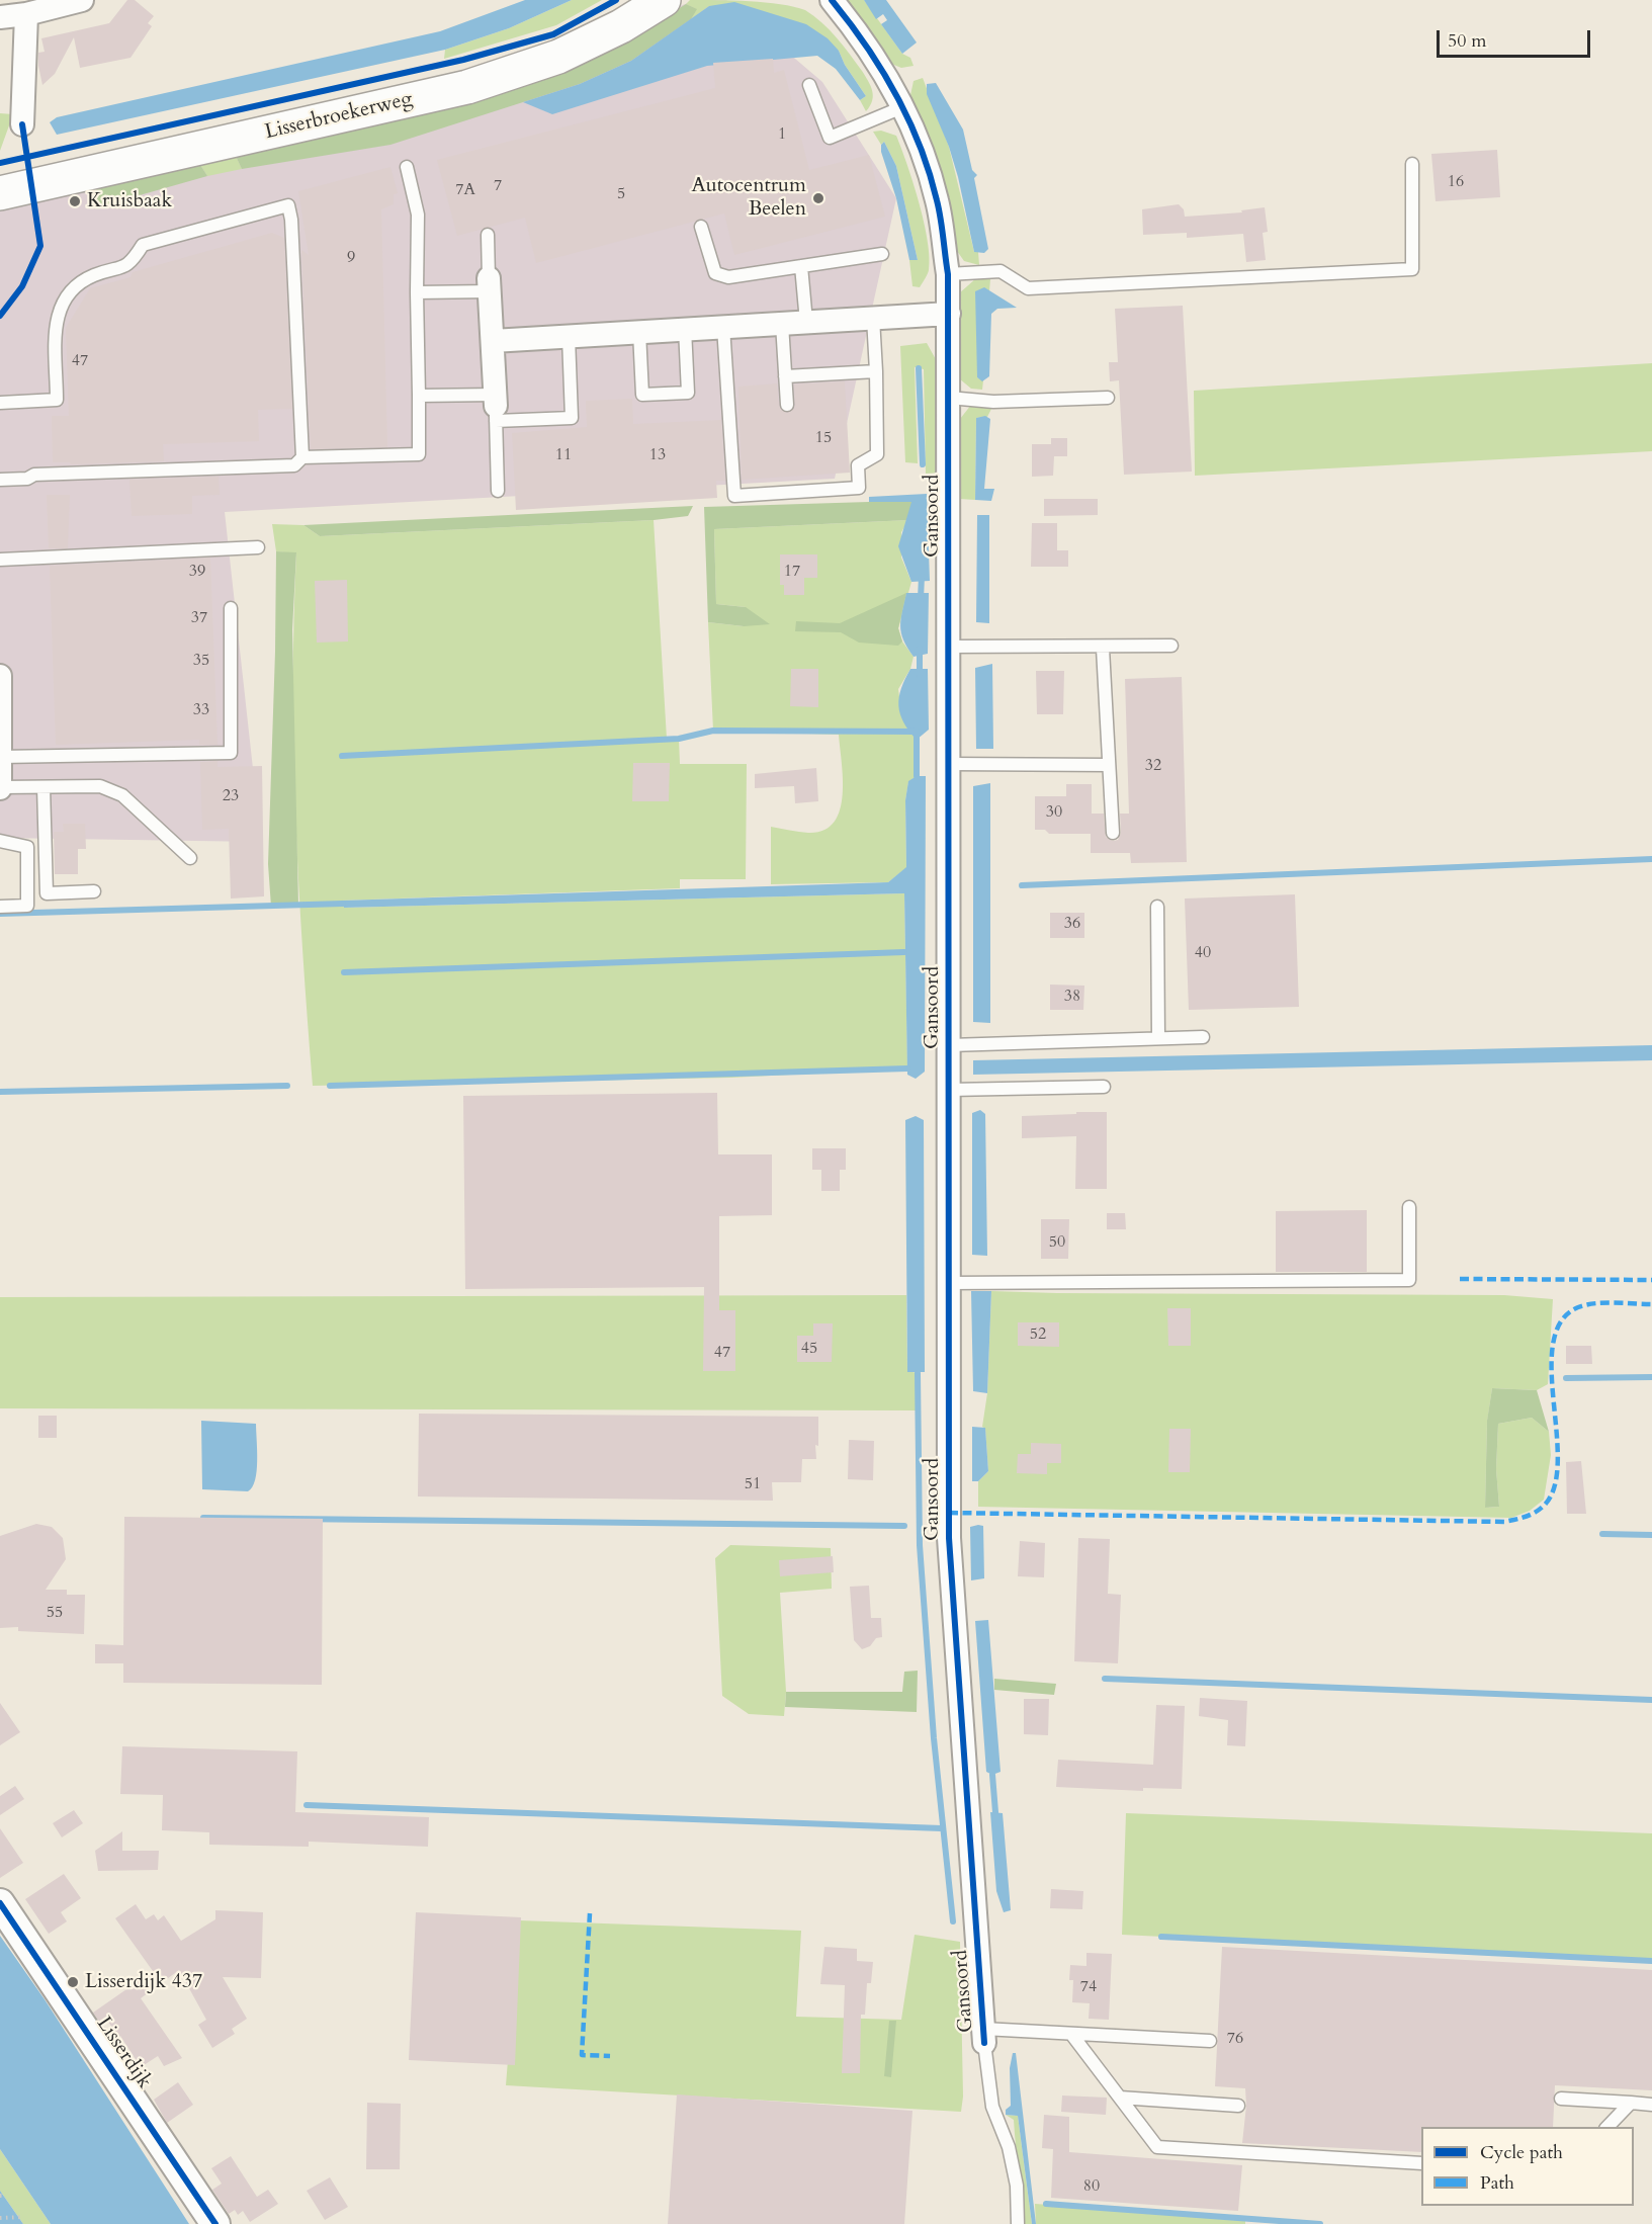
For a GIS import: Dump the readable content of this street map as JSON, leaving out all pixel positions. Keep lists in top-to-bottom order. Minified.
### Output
{"streets":{"main road":["Lisserbroekerweg"],"street":["Gansoord","Lisserdijk"]},"places":["Autocentrum Beelen","Kruisbaak","Lisserdijk 437"],"house_numbers":["1","16","7","7A","5","9","47","15","11","13","39","17","37","35","33","32","23","30","36","40","38","50","52","45","47","51","55","74","76","80"],"legend":["Cycle path","Path"],"scale_bar":"50 m"}
